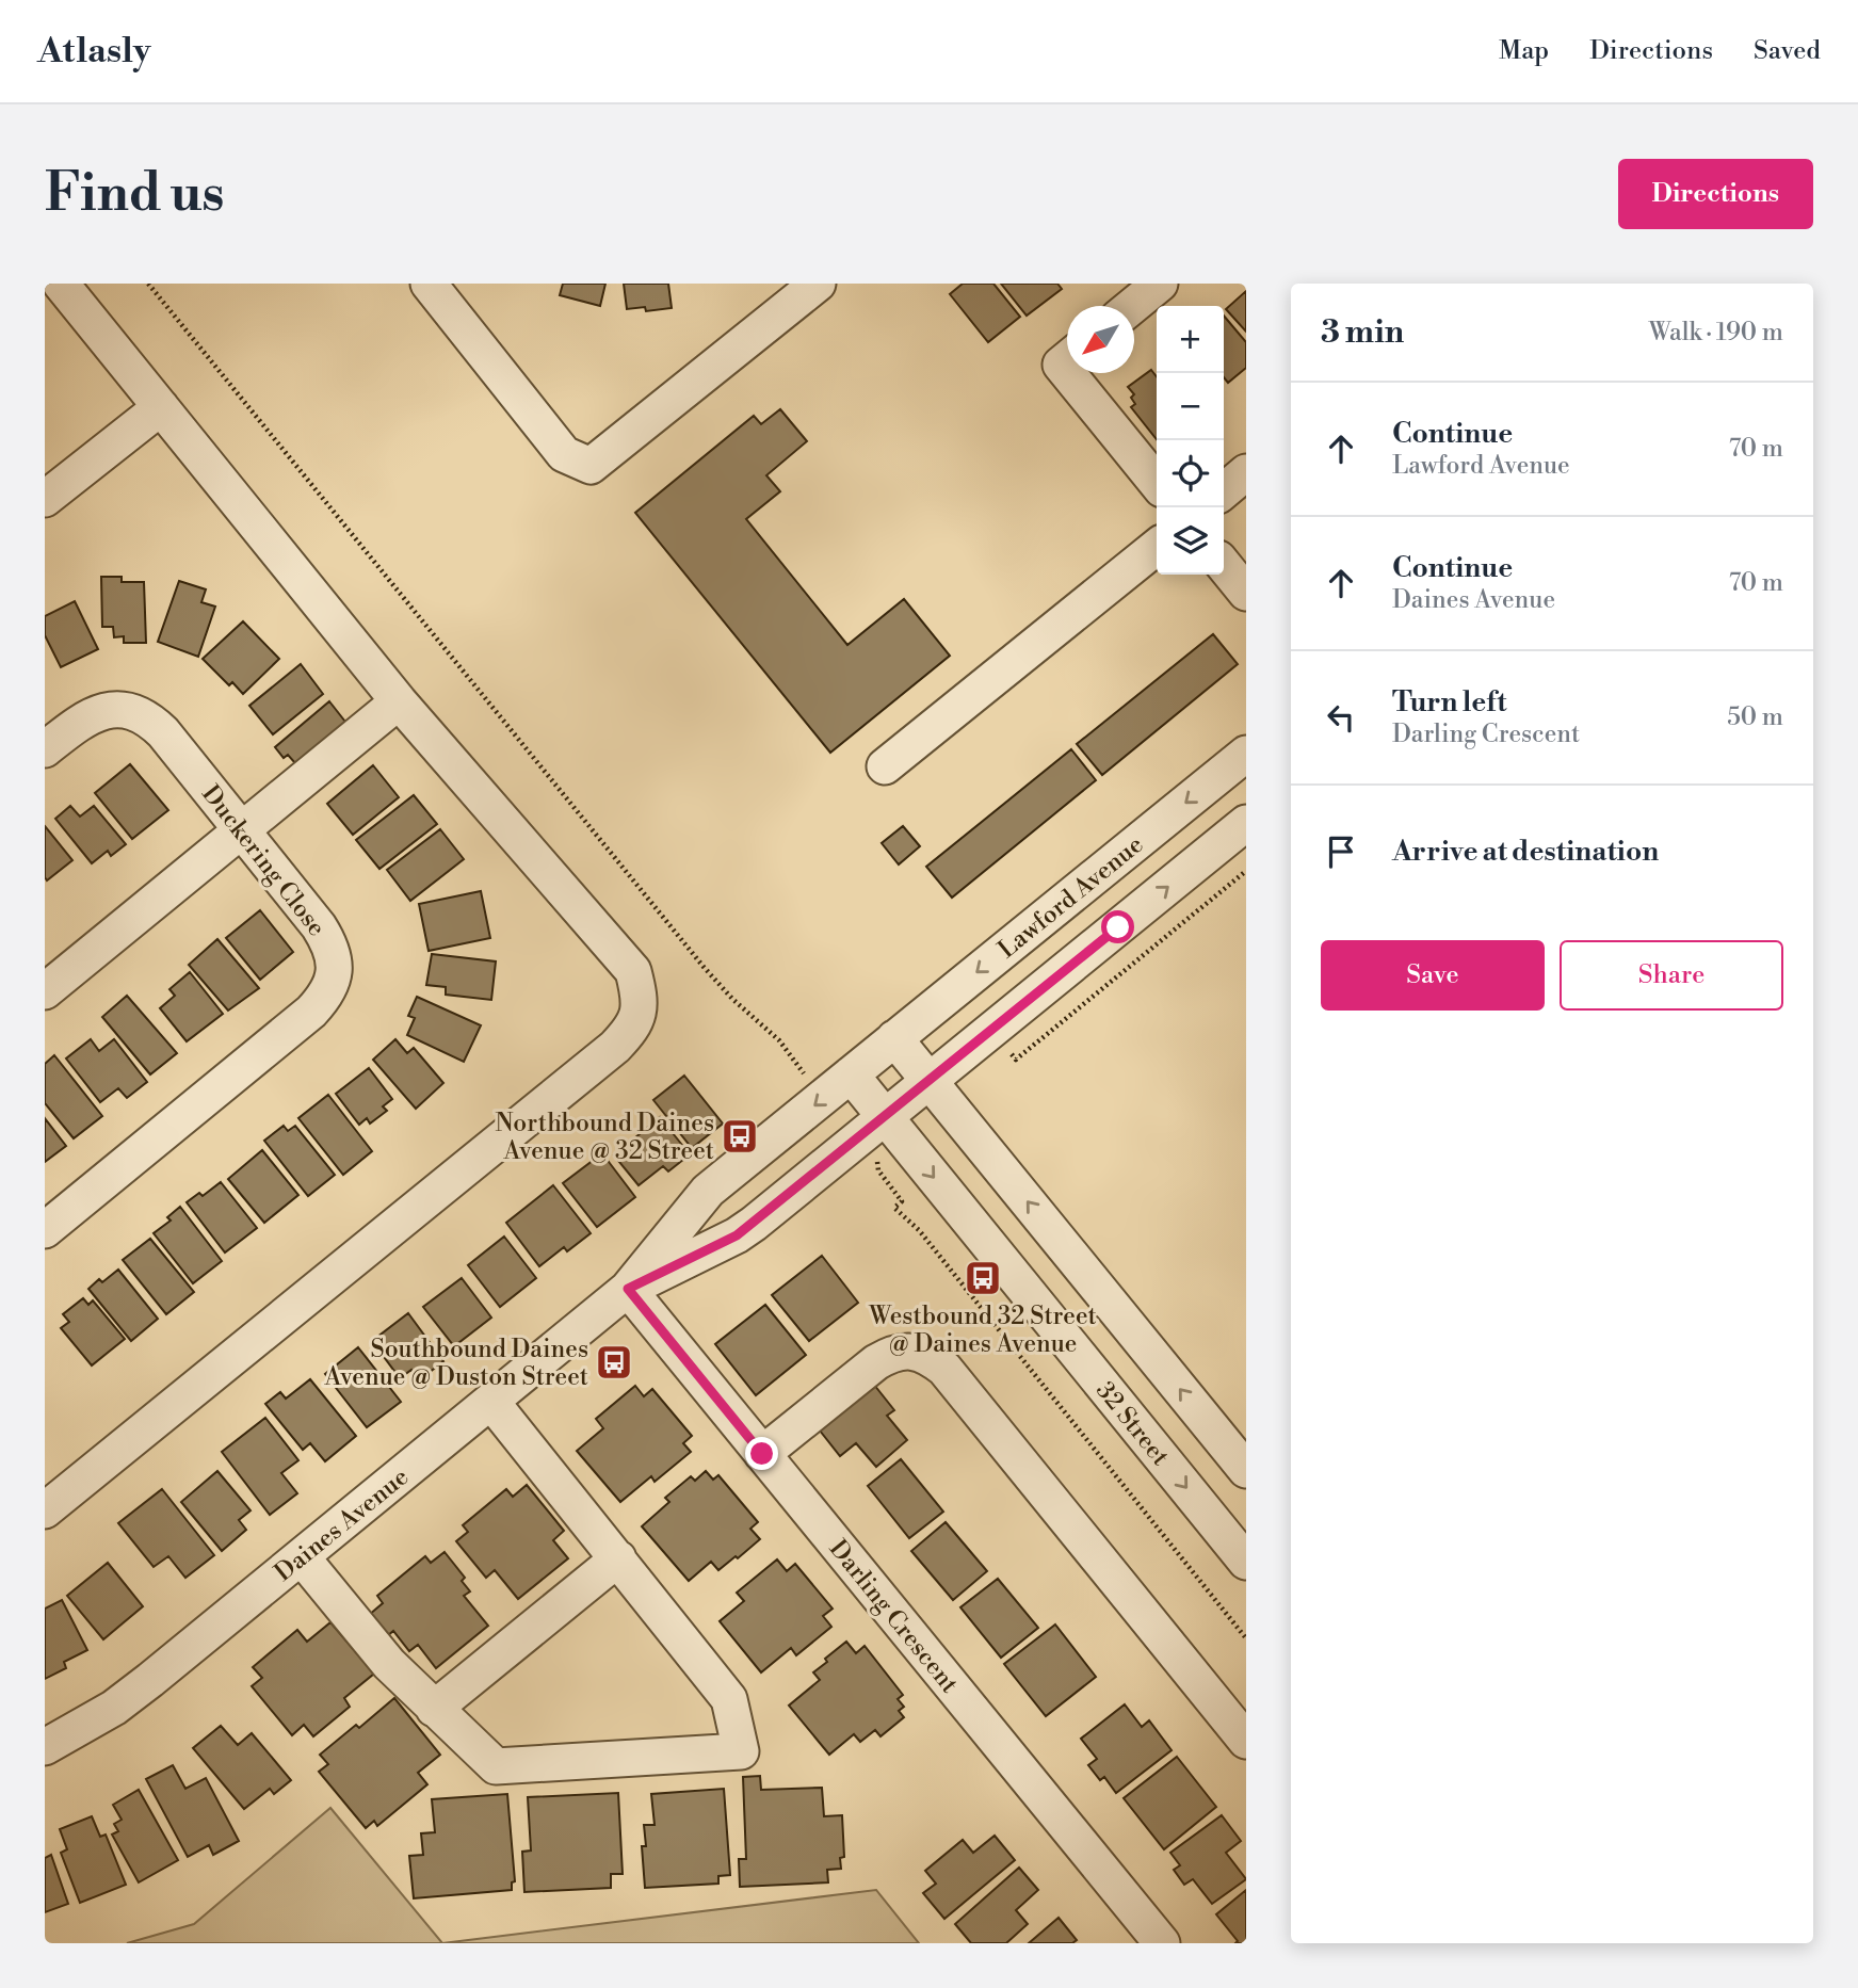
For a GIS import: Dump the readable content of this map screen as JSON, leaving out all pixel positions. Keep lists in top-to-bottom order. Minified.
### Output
{"streets":{"street":["Duckering Close","Lawford Avenue","32 Street","Daines Avenue","Darling Crescent"]},"crossings":[["Lawford Avenue","Daines Avenue"],["32 Street","Daines Avenue"],["Daines Avenue","Darling Crescent"]],"places":{"bus stop":["Northbound Daines Avenue @ 32 Street","Westbound 32 Street @ Daines Avenue","Southbound Daines Avenue @ Duston Street"]},"north":"bottom left","page":{"header":"Atlasly","nav":["Map","Directions","Saved"],"buttons":["Directions",["Save","Share"]],"title":"Find us","heading":["3 min","Walk · 190 m"],"map_buttons":["+","−"],"list":[["Continue","Lawford Avenue","70 m"],["Continue","Daines Avenue","70 m"],["Turn left","Darling Crescent","50 m"],"Arrive at destination"]}}
